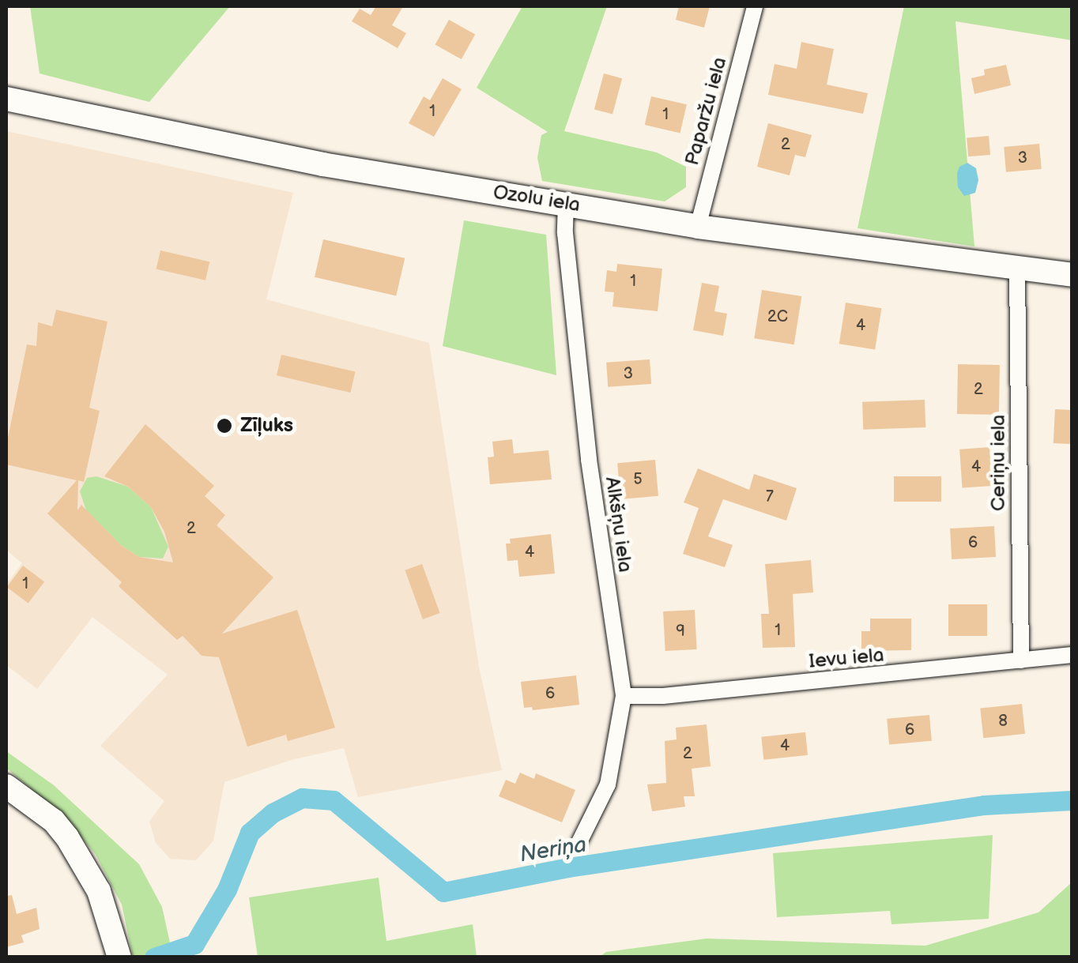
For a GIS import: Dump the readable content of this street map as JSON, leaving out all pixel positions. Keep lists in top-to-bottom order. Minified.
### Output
{"streets":{"main road":["Ozolu iela"],"street":["Paparžu iela","Ceriņu iela","Alkšņu iela","Ievu iela"]},"crossings":[["Paparžu iela","Ozolu iela"],["Ozolu iela","Ceriņu iela"],["Ozolu iela","Alkšņu iela"],["Ceriņu iela","Ievu iela"],["Alkšņu iela","Ievu iela"]],"water":["Neriņa"],"places":["Zīļuks"],"house_numbers":["1","1","2","3","1","2C","4","3","2","4","5","7","2","6","4","1","1","9","6","8","6","4","2"]}
